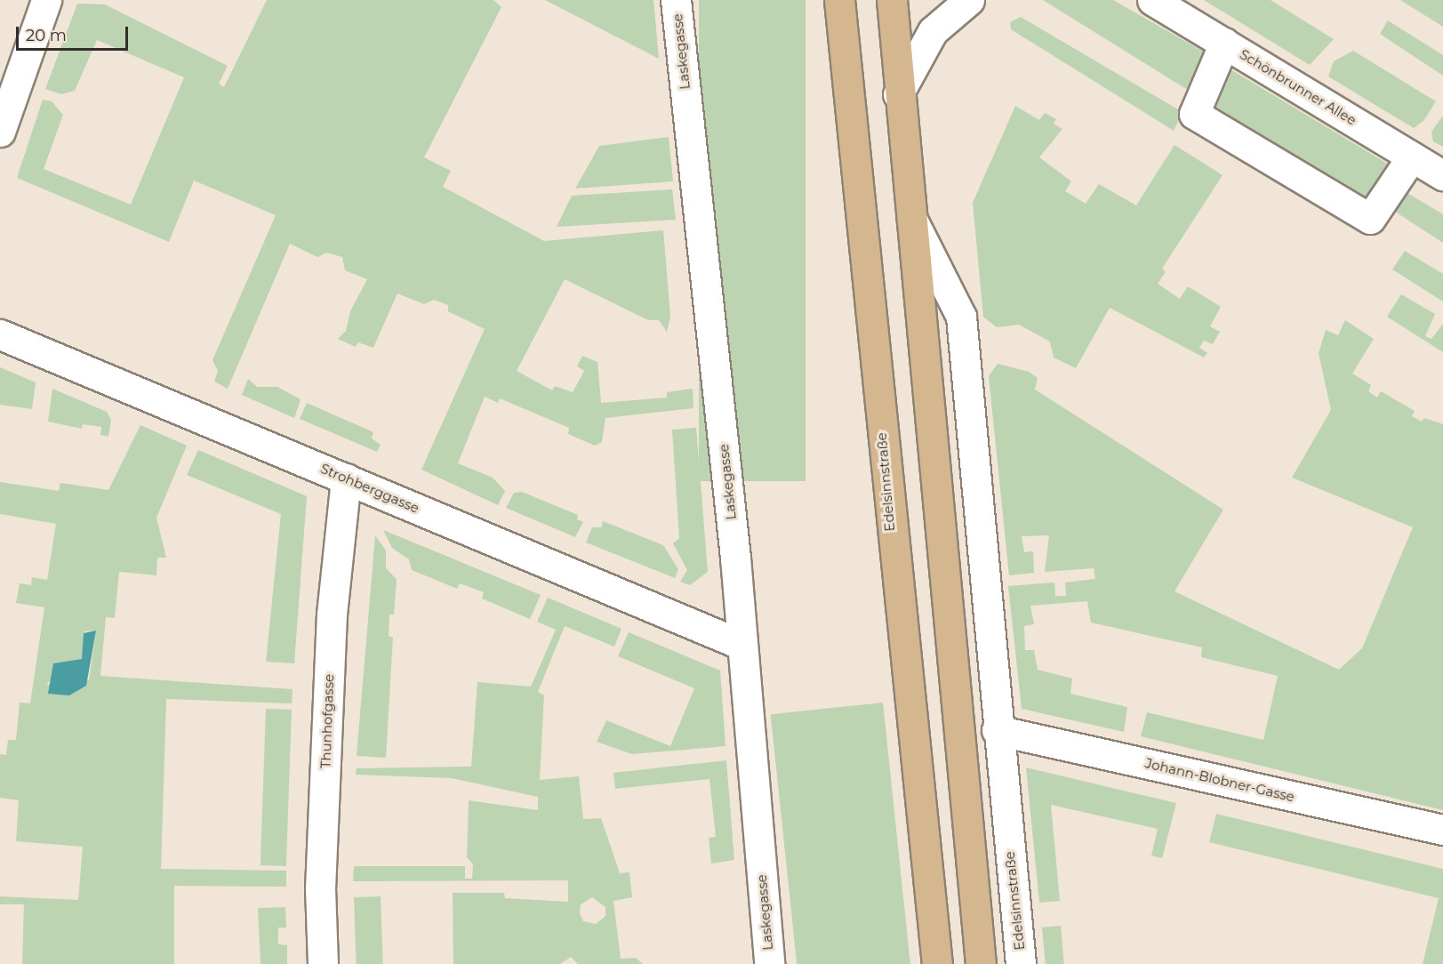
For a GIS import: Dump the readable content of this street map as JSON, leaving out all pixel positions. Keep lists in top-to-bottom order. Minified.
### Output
{"streets":{"main road":["Edelsinnstraße"],"street":["Laskegasse","Schönbrunner Allee","Strohberggasse","Thunhofgasse","Johann-Blobner-Gasse"]},"crossings":[["Laskegasse","Strohberggasse"],["Edelsinnstraße","Johann-Blobner-Gasse"],["Strohberggasse","Thunhofgasse"]],"scale_bar":"20 m"}
